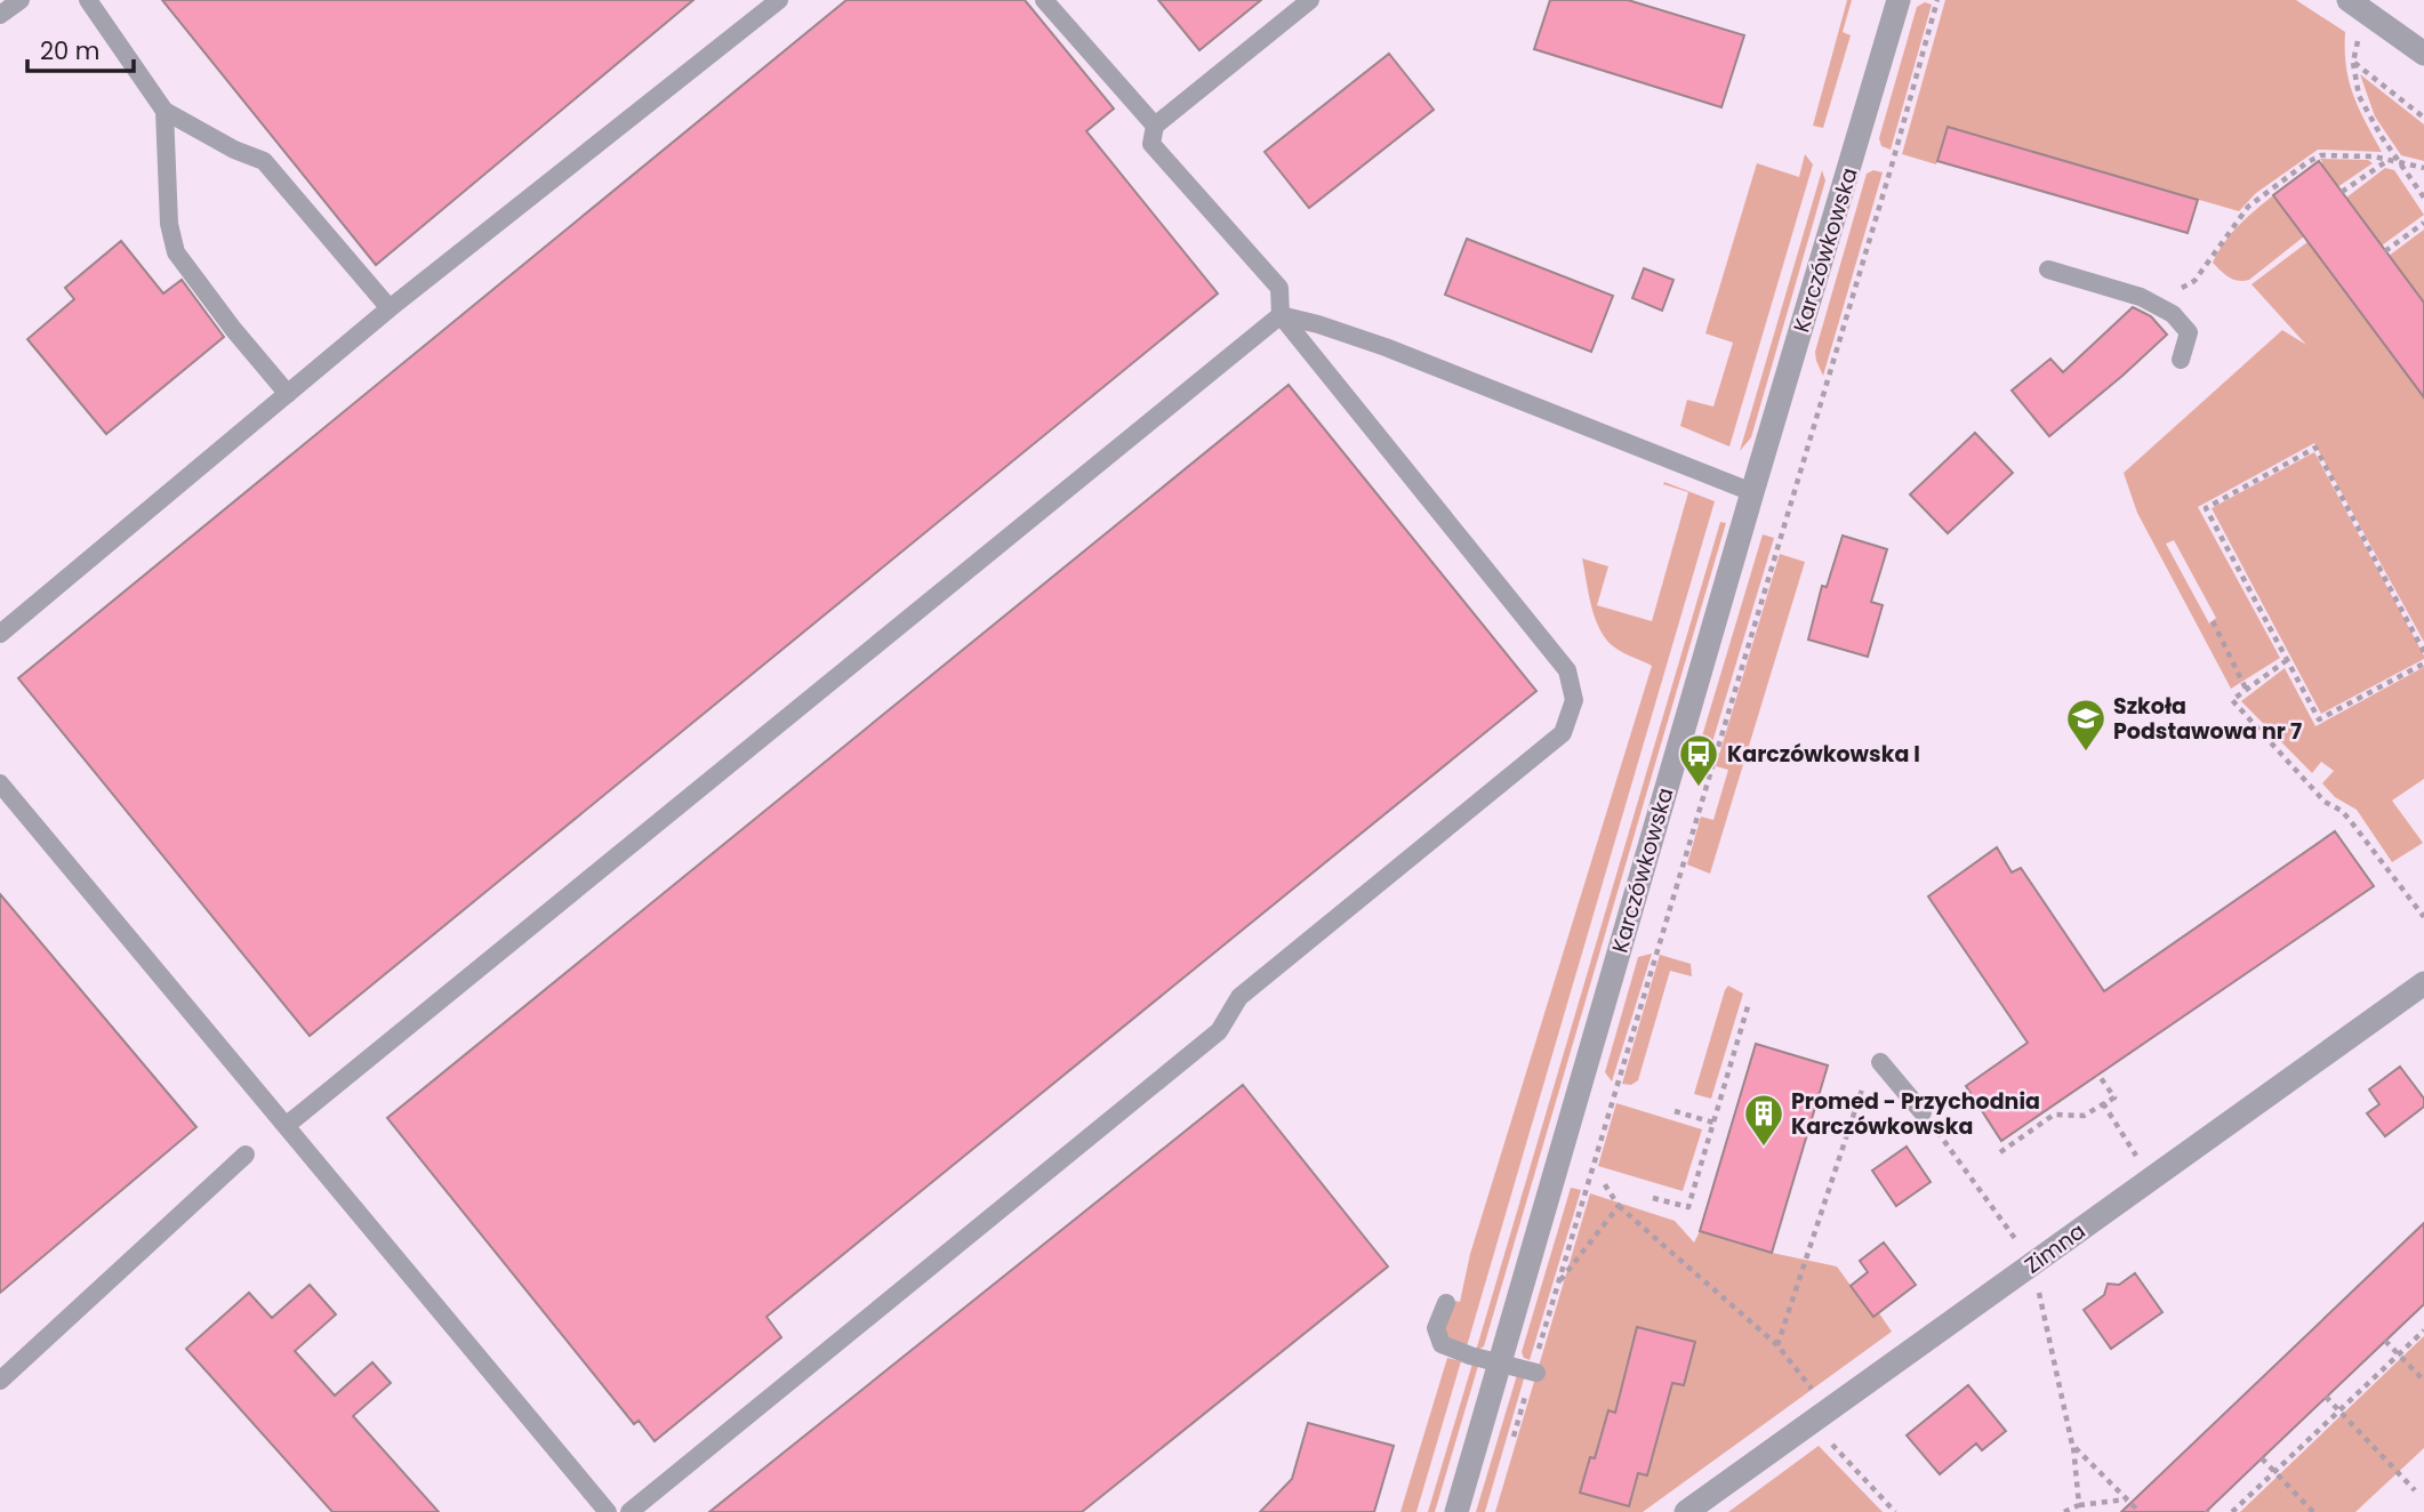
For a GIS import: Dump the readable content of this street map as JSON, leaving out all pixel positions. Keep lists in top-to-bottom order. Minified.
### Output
{"streets":{"street":["Karczówkowska","Zimna"]},"places":{"school or university":["Szkoła Podstawowa nr 7"],"bus stop":["Karczówkowska I"],"building":["Promed - Przychodnia Karczówkowska"]},"scale_bar":"20 m"}
